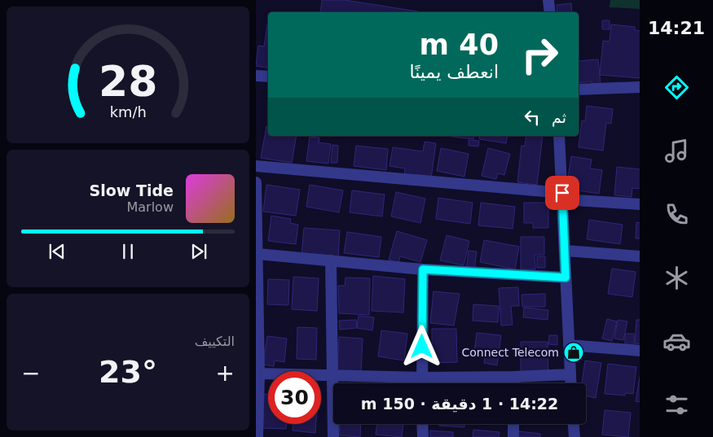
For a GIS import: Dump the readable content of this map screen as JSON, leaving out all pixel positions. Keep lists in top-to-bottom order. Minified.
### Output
{"places":{"shop":["Connect Telecom"]},"page":{"tabs":"14:21","turn":["40 m","انعطف يمينًا"],"then":"ثم","song":["Slow Tide","Marlow"],"tile":"التكييف","heat":["−","23°","+"],"limit":"30","trip":"14:22 · 1 دقيقة · 150 m","gauge":["28","km/h"]}}
